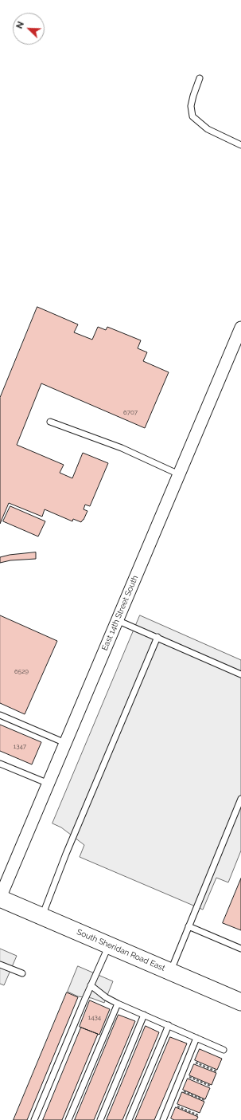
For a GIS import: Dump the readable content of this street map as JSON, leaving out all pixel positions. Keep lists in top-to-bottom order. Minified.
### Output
{"streets":{"main road":["South Sheridan Road East"],"street":["East 14th Street South"]},"crossings":[["East 14th Street South","South Sheridan Road East"]],"house_numbers":["6707","6529","1347","1434"],"north":"top left"}
